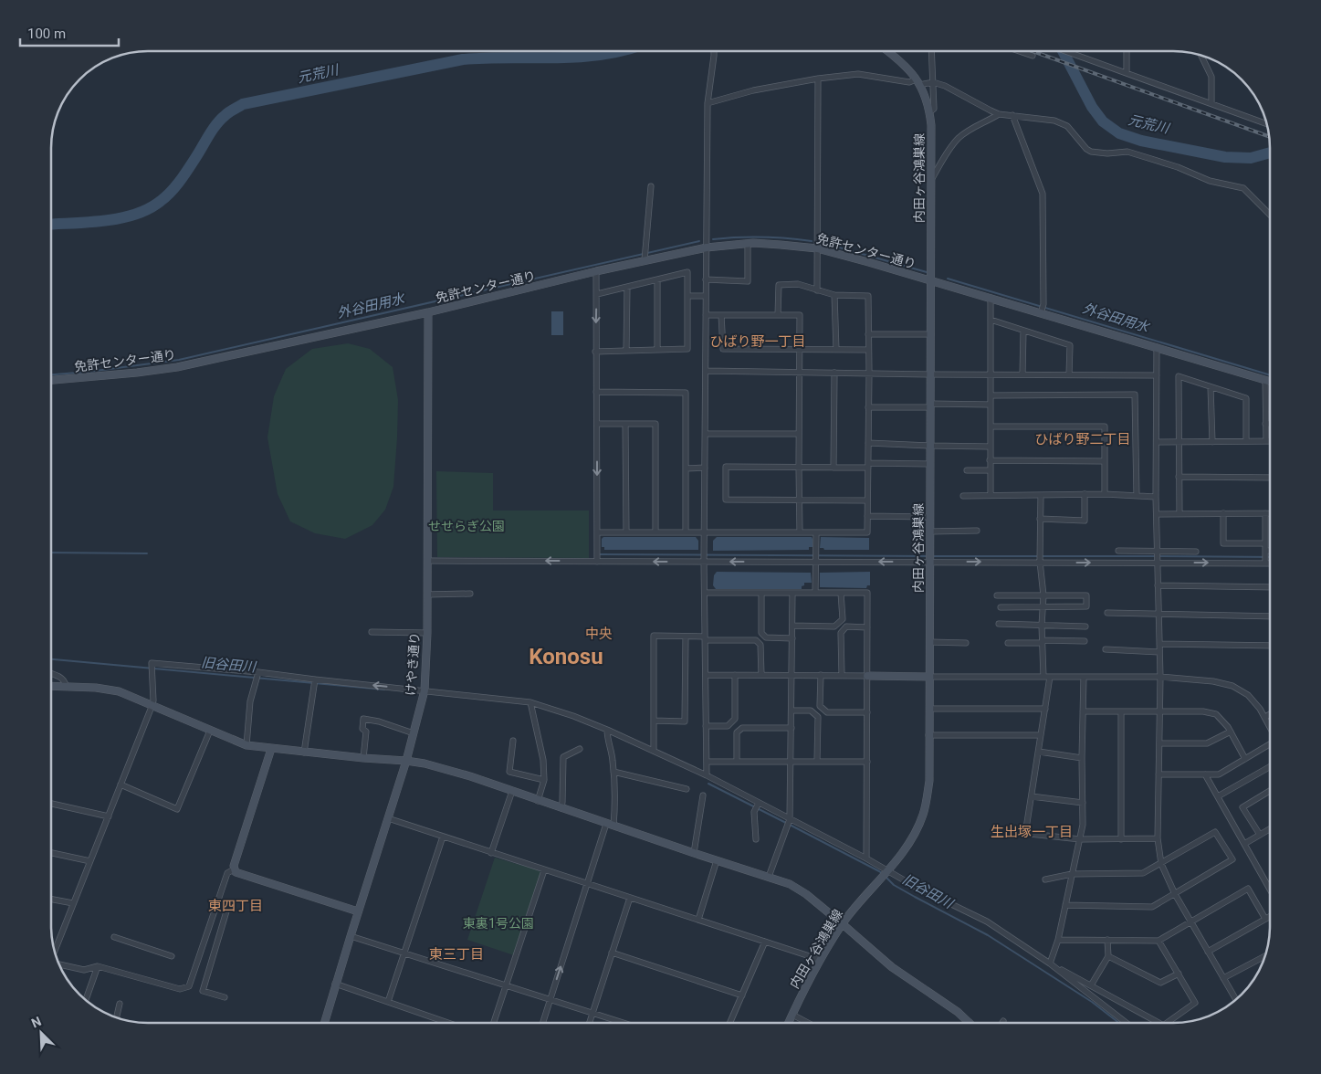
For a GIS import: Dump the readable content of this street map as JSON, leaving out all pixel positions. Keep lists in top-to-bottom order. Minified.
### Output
{"streets":{"street":["内田ヶ谷鴻巣線","免許センター通り","けやき通り"]},"crossings":[["内田ヶ谷鴻巣線","免許センター通り"],["免許センター通り","けやき通り"]],"districts":["ひばり野一丁目","ひばり野二丁目","中央","Konosu","生出塚一丁目","東四丁目","東三丁目"],"water":["元荒川","外谷田用水","旧谷田川"],"parks":["せせらぎ公園","東裏1号公園"],"scale_bar":"100 m","north":"top left"}
